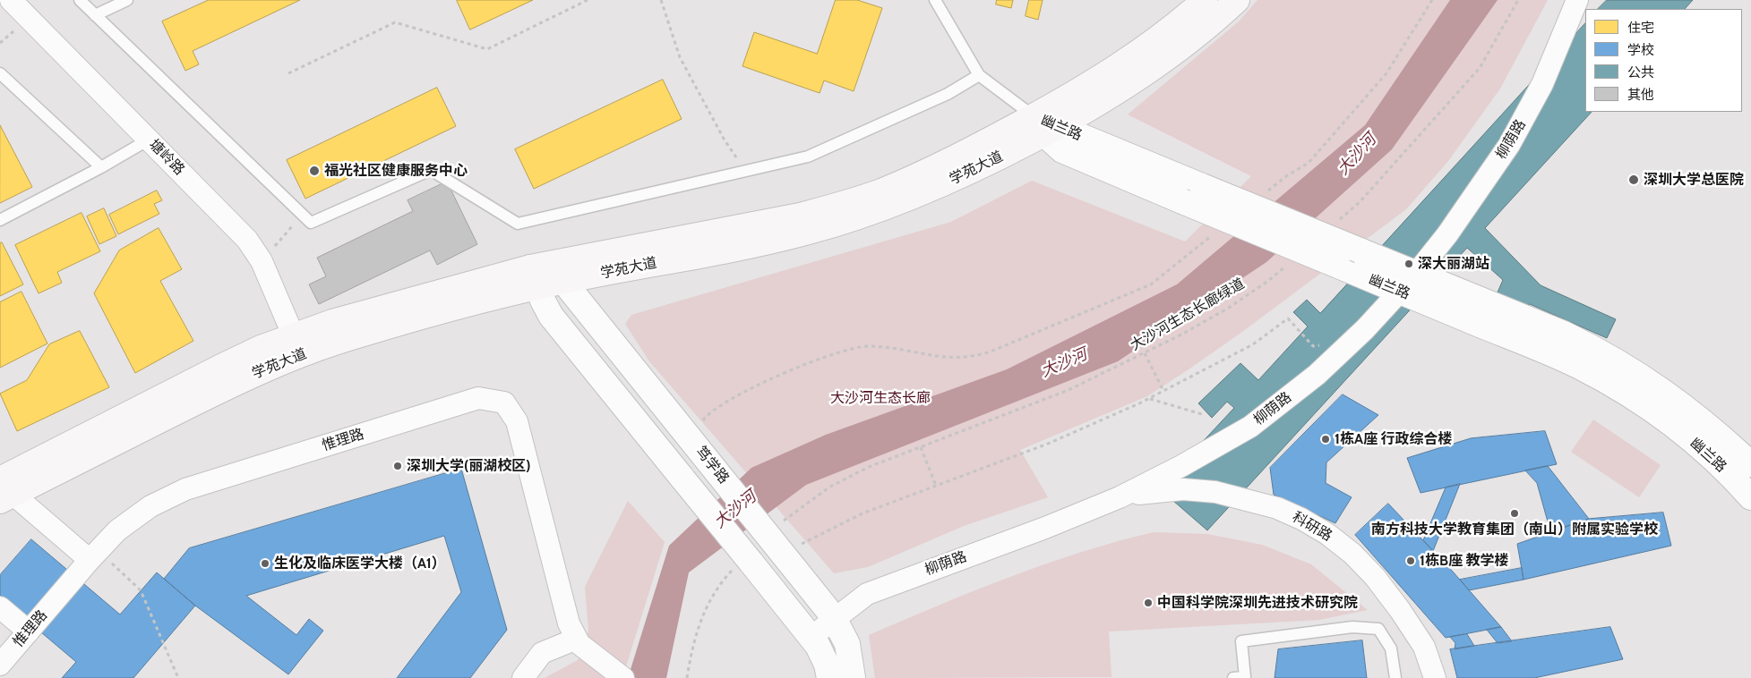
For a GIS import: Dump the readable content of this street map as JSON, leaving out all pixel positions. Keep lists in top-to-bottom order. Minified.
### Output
{"streets":{"main road":["学苑大道"],"street":["幽兰路","柳荫路","塘岭路","惟理路","笃学路","科研路"],"path":["大沙河生态长廊绿道"]},"crossings":[["幽兰路","柳荫路"],["幽兰路","学苑大道"],["柳荫路","笃学路"],["柳荫路","科研路"],["塘岭路","学苑大道"],["学苑大道","笃学路"],["大沙河生态长廊绿道","笃学路"]],"water":["大沙河"],"parks":["大沙河生态长廊"],"places":["福光社区健康服务中心","深圳大学总医院","深大丽湖站","1栋A座 行政综合楼","深圳大学(丽湖校区)","南方科技大学教育集团（南山）附属实验学校","1栋B座 教学楼","生化及临床医学大楼（A1）","中国科学院深圳先进技术研究院"],"legend":["住宅","学校","公共","其他"]}
